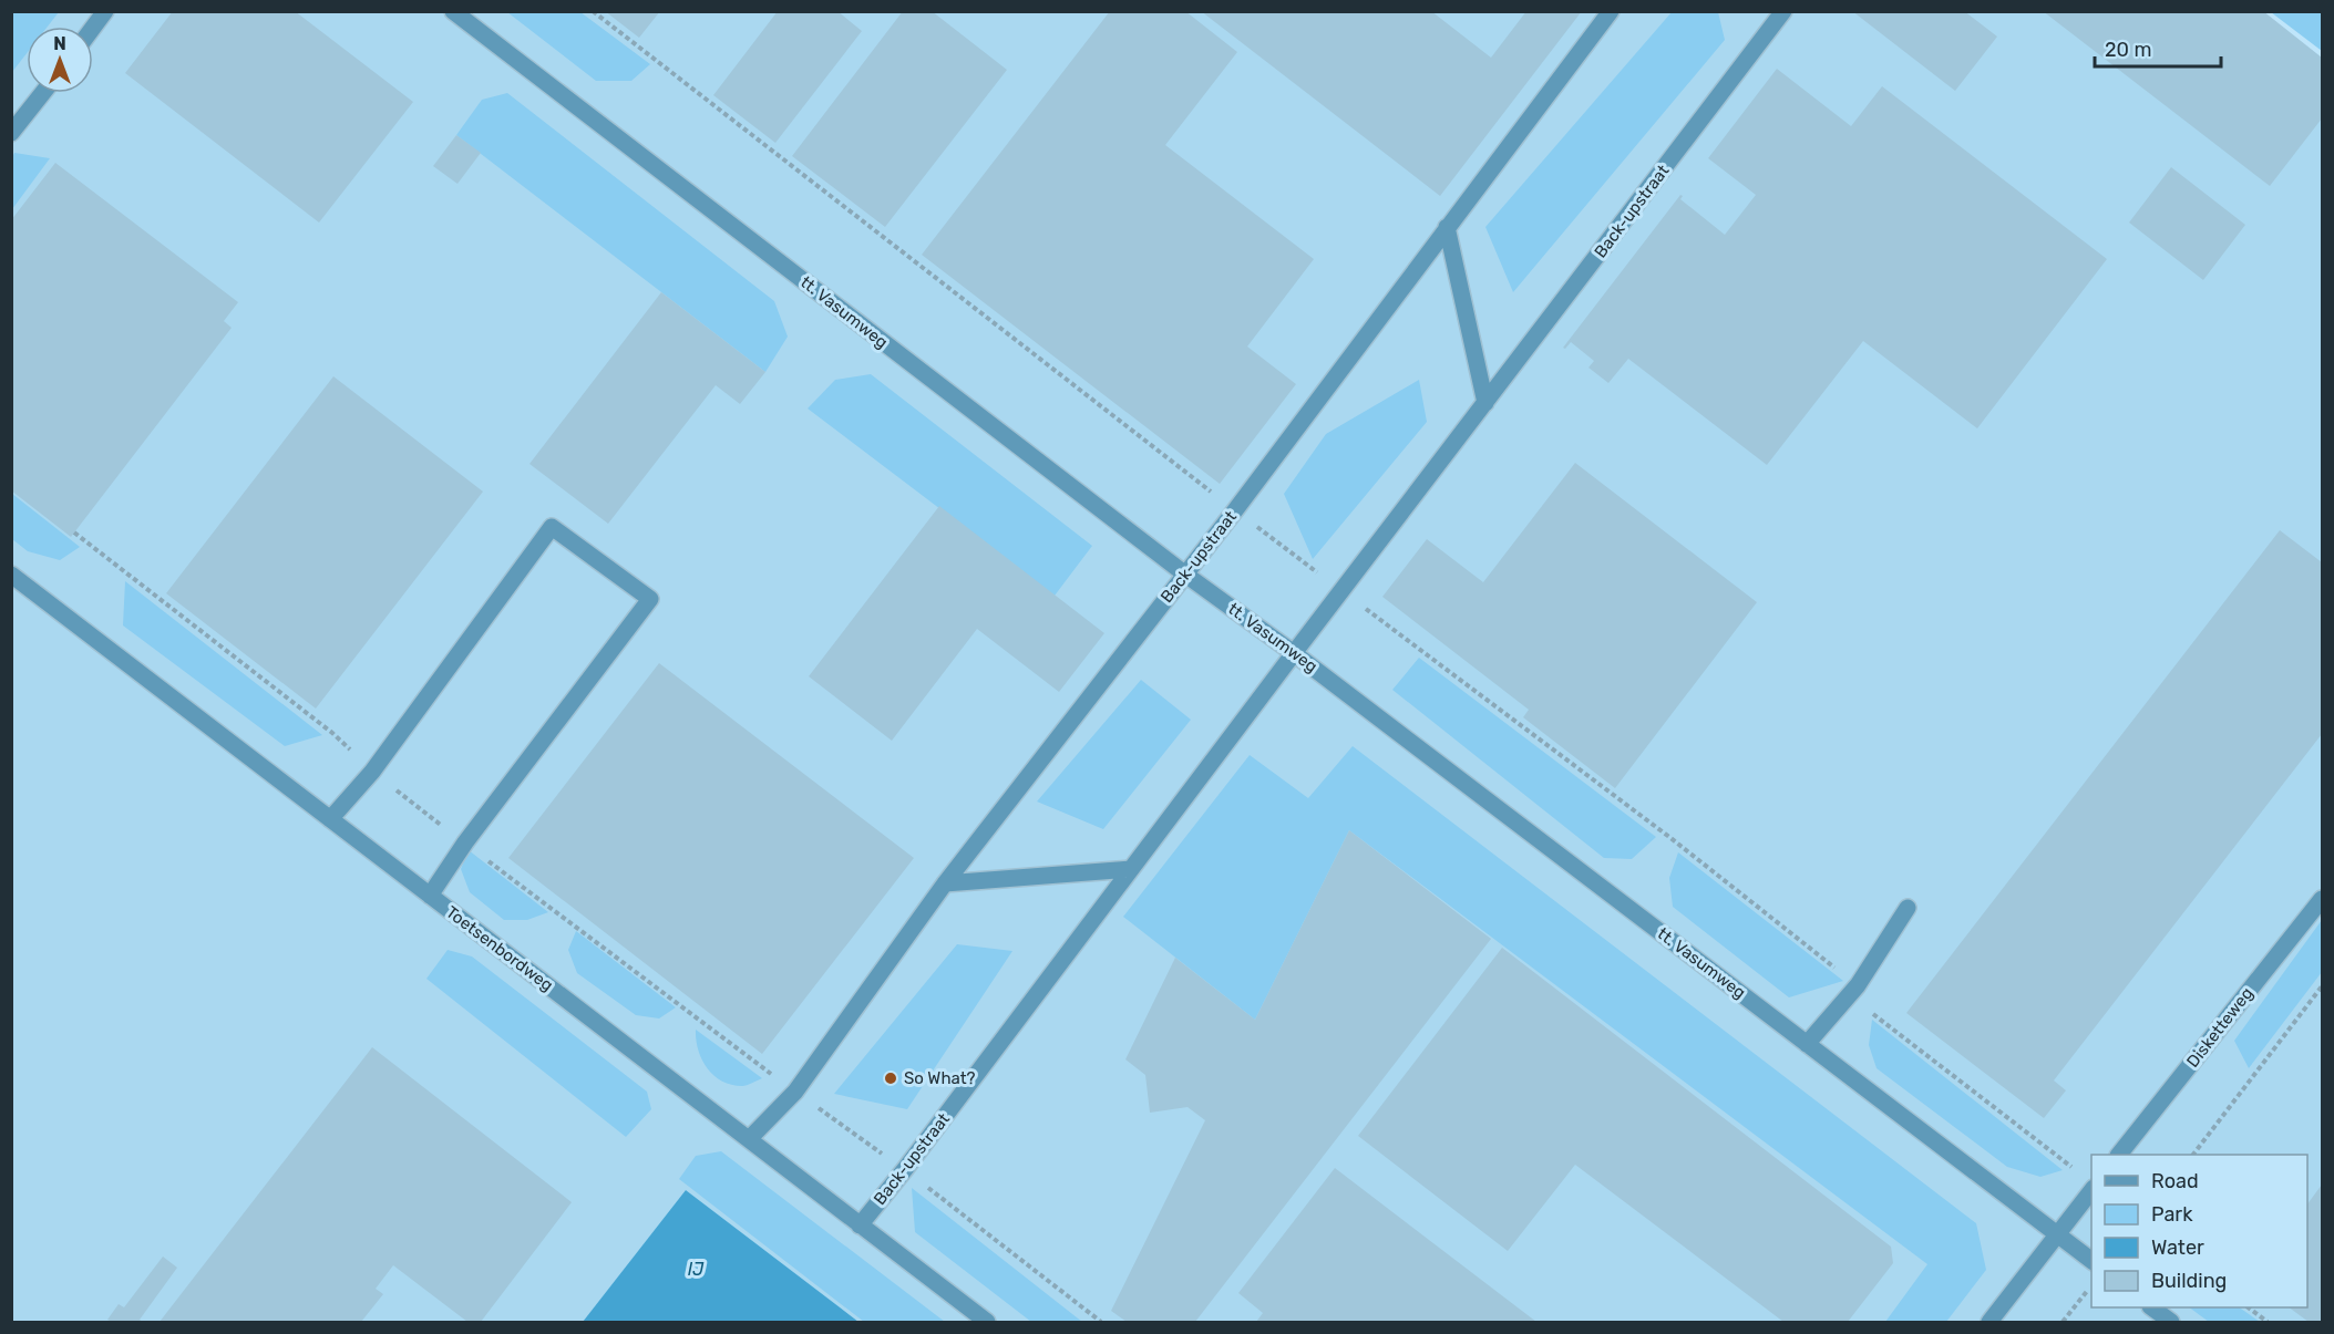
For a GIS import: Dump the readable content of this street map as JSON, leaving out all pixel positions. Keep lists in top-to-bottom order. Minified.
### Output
{"streets":{"street":["Back-upstraat","tt. Vasumweg","Toetsenbordweg","Disketteweg"]},"crossings":[["Back-upstraat","tt. Vasumweg"],["Back-upstraat","Toetsenbordweg"]],"water":["IJ"],"places":["So What?"],"legend":["Road","Park","Water","Building"],"scale_bar":"20 m","north":"top"}
